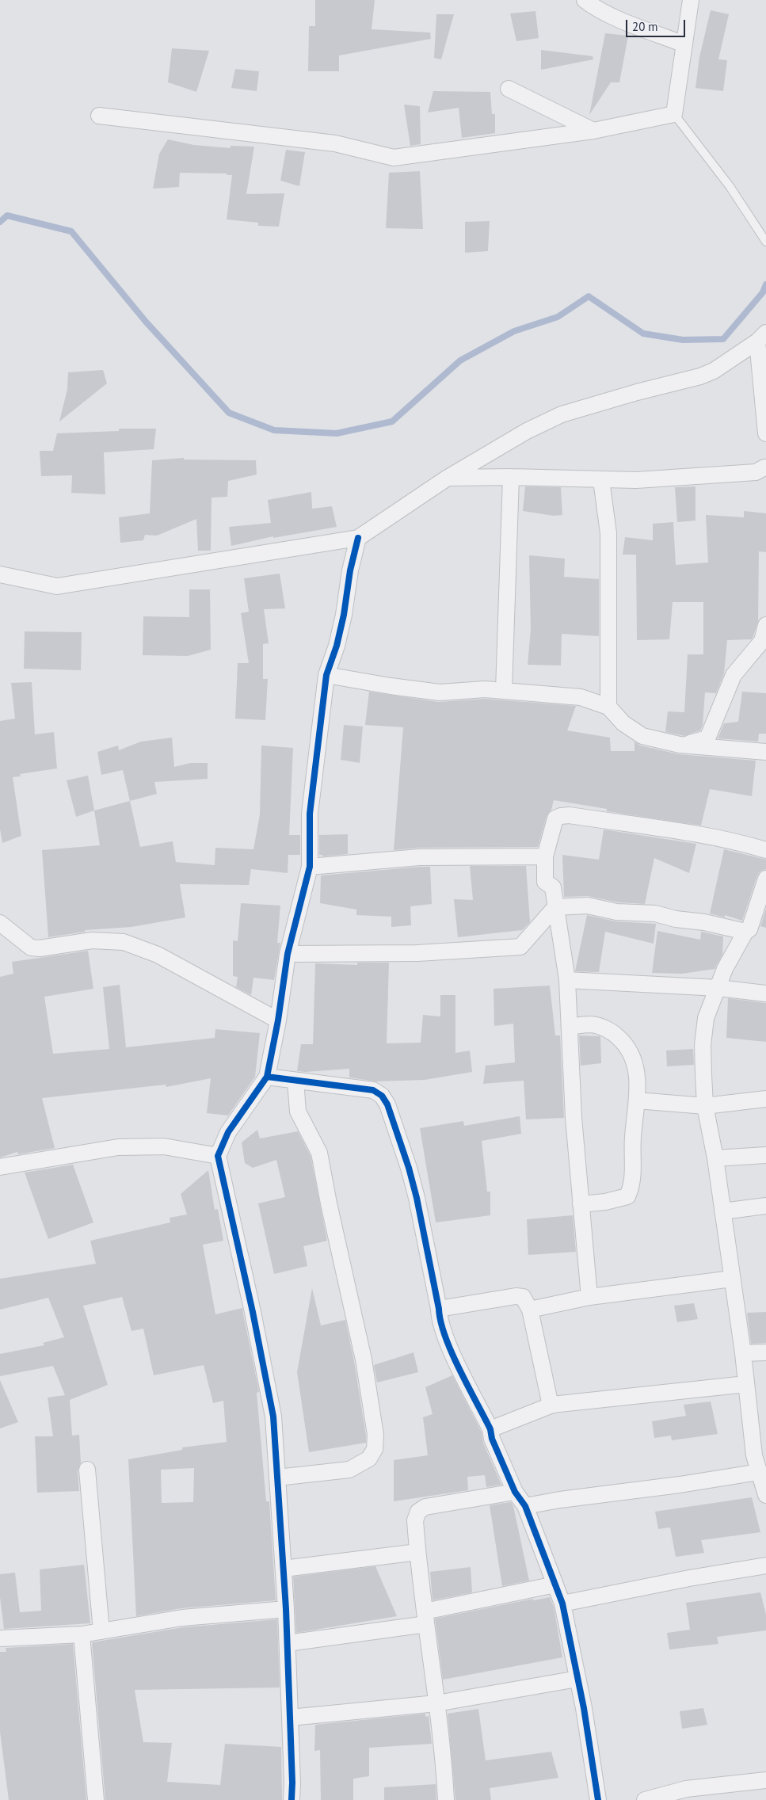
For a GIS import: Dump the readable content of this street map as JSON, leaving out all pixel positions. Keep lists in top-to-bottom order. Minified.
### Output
{"scale_bar":"20 m"}
